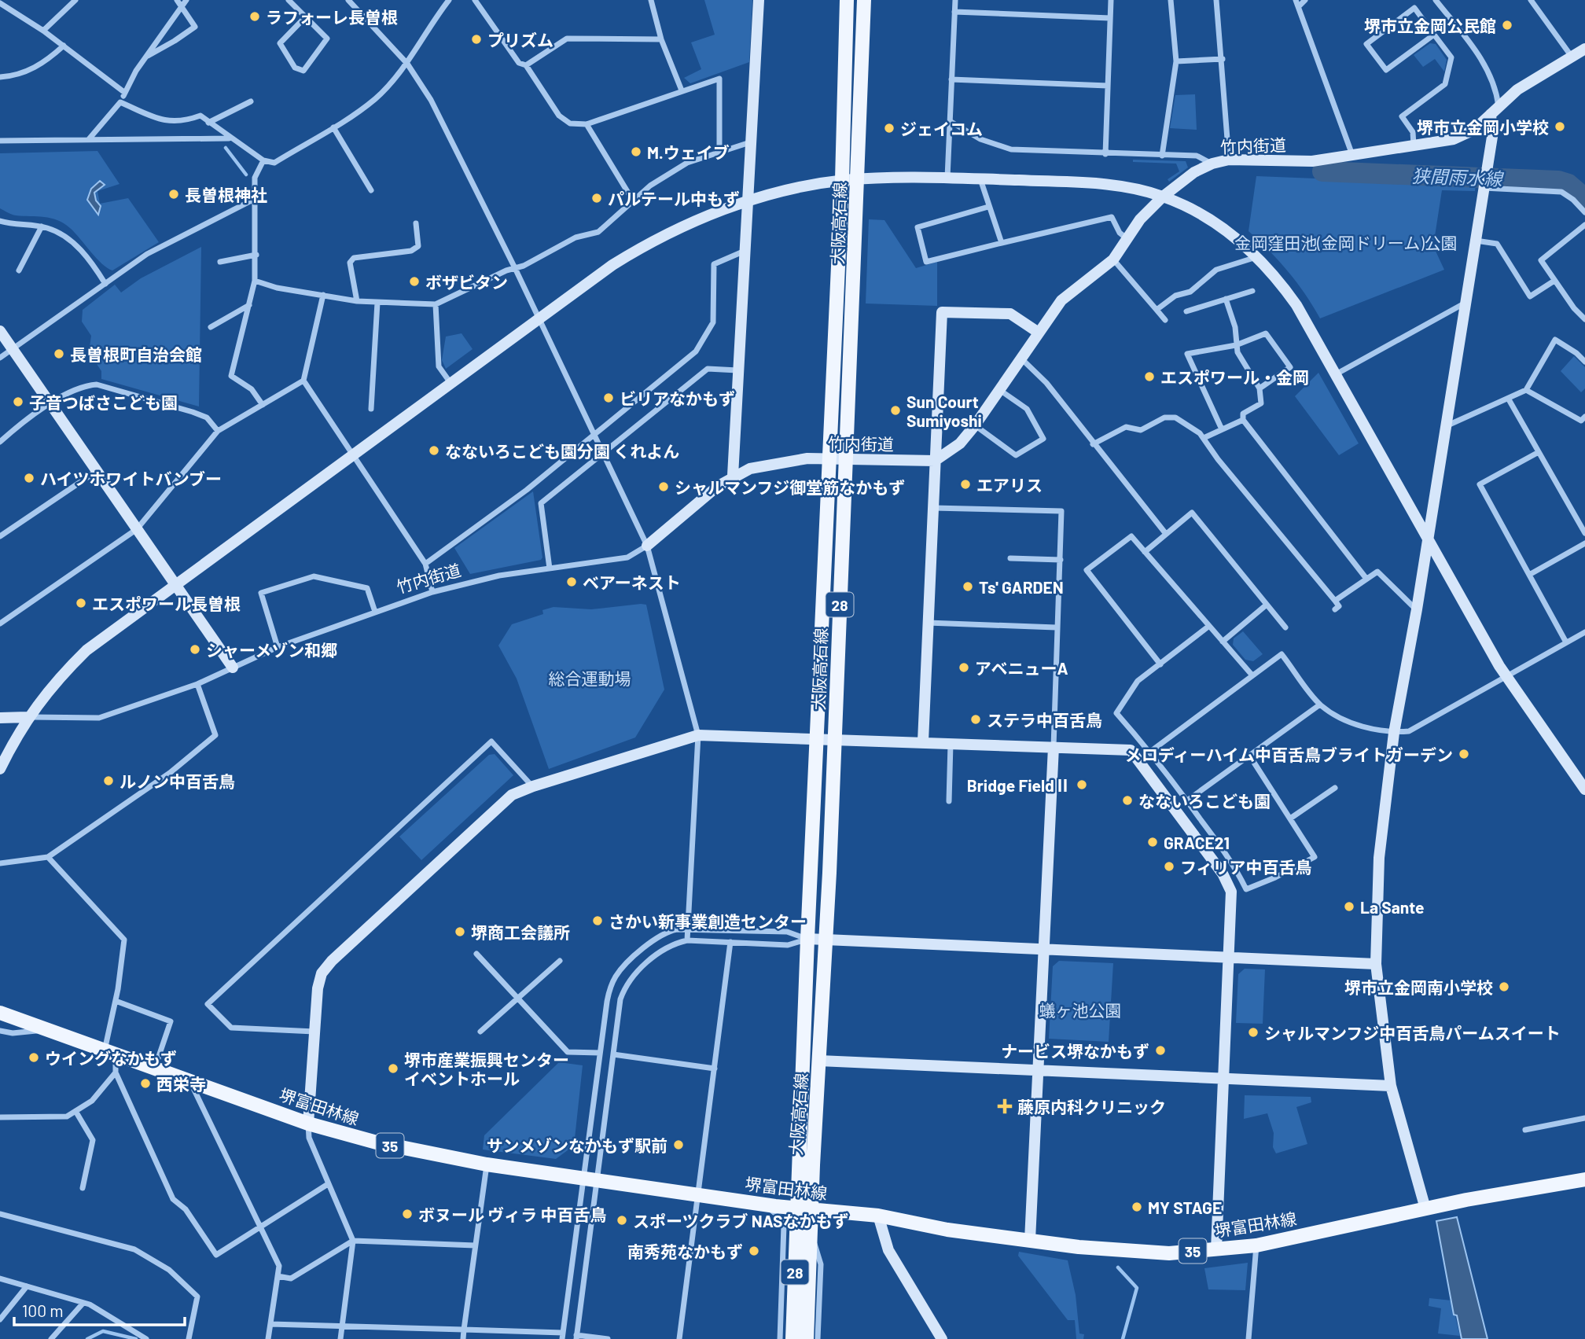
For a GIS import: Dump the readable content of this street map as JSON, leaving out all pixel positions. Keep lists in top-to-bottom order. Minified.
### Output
{"streets":{"main road":["大阪高石線","28","堺富田林線","35"],"street":["竹内街道"]},"crossings":[["竹内街道","大阪高石線"],["大阪高石線","堺富田林線"]],"water":["狭間雨水線"],"parks":["金岡窪田池(金岡ドリーム)公園","総合運動場","蟻ヶ池公園"],"places":{"other":["ラフォーレ長曽根","堺市立金岡公民館","プリズム","堺市立金岡小学校","ジェイコム","M.ウェイブ","長曽根神社","パルテール中もず","ボザビタン","長曽根町自治会館","エスポワール・金岡","ビリアなかもず","子音つばさこども園","Sun Court Sumiyoshi","なないろこども園分園 くれよん","ハイツホワイトバンブー","エアリス","シャルマンフジ御堂筋なかもず","ベアーネスト","Ts' GARDEN","エスポワール長曽根","シャーメゾン和郷","アベニューA","ステラ中百舌鳥","メロディーハイム中百舌鳥ブライトガーデン","ルノン中百舌鳥","Bridge FieldⅡ","なないろこども園","GRACE21","フィリア中百舌鳥","La Sante","さかい新事業創造センター","堺商工会議所","堺市立金岡南小学校","シャルマンフジ中百舌鳥パームスイート","ナービス堺なかもず","ウイングなかもず","堺市産業振興センター イベントホール","西栄寺","サンメゾンなかもず駅前","MY STAGE","ボヌール ヴィラ 中百舌鳥","スポーツクラブ NASなかもず","南秀苑なかもず"],"health":["藤原内科クリニック"]},"scale_bar":"100 m"}
